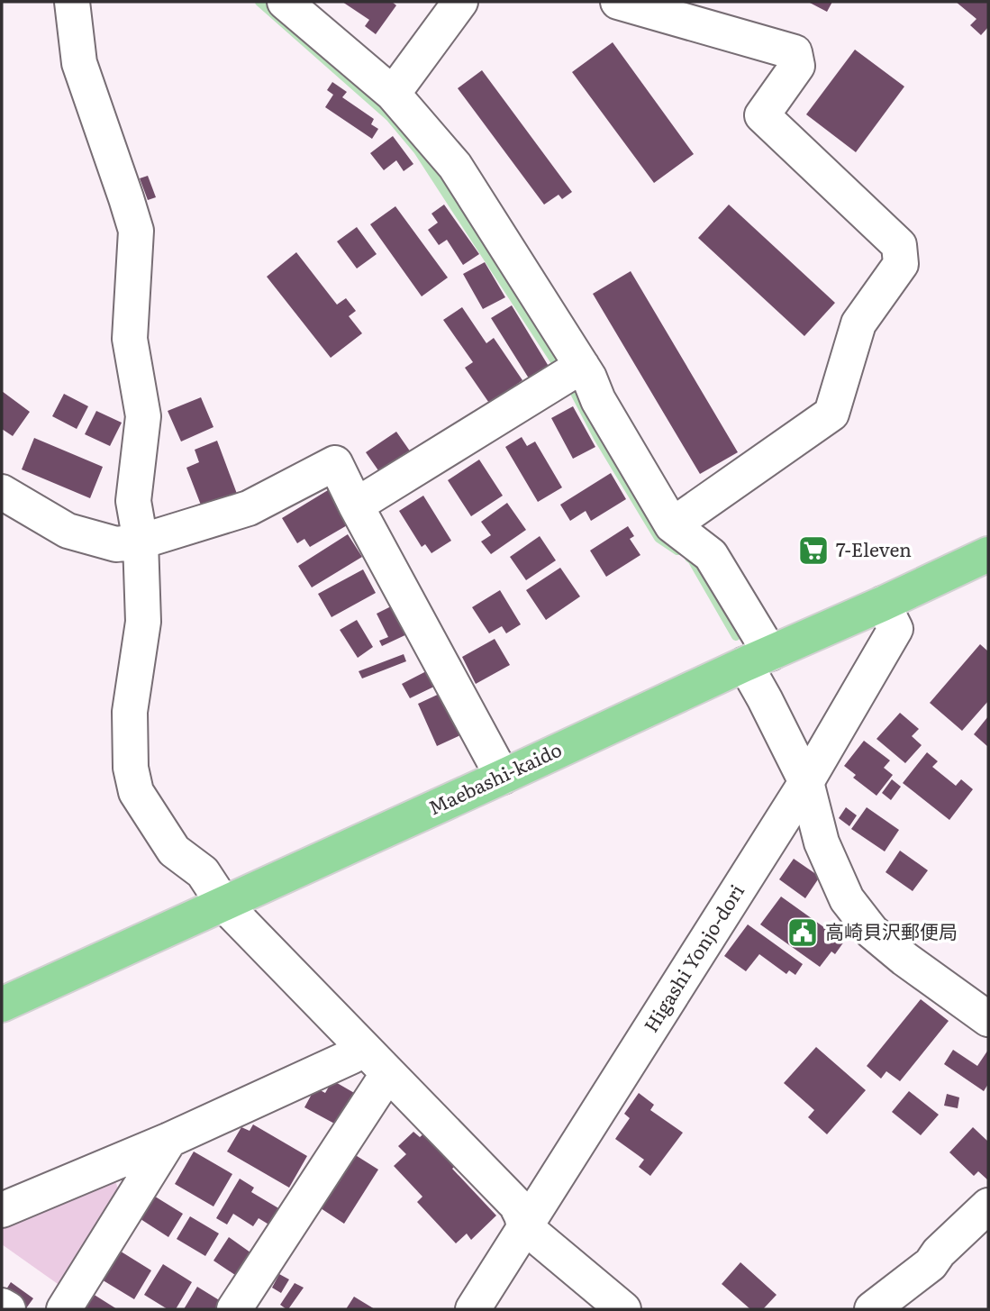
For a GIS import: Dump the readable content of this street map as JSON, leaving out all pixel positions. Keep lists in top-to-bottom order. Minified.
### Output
{"streets":{"main road":["Maebashi-kaido"],"street":["Higashi Yonjo-dori"]},"crossings":[["Maebashi-kaido","Higashi Yonjo-dori"]],"places":{"supermarket":["7-Eleven"],"public building":["高崎貝沢郵便局"]}}
